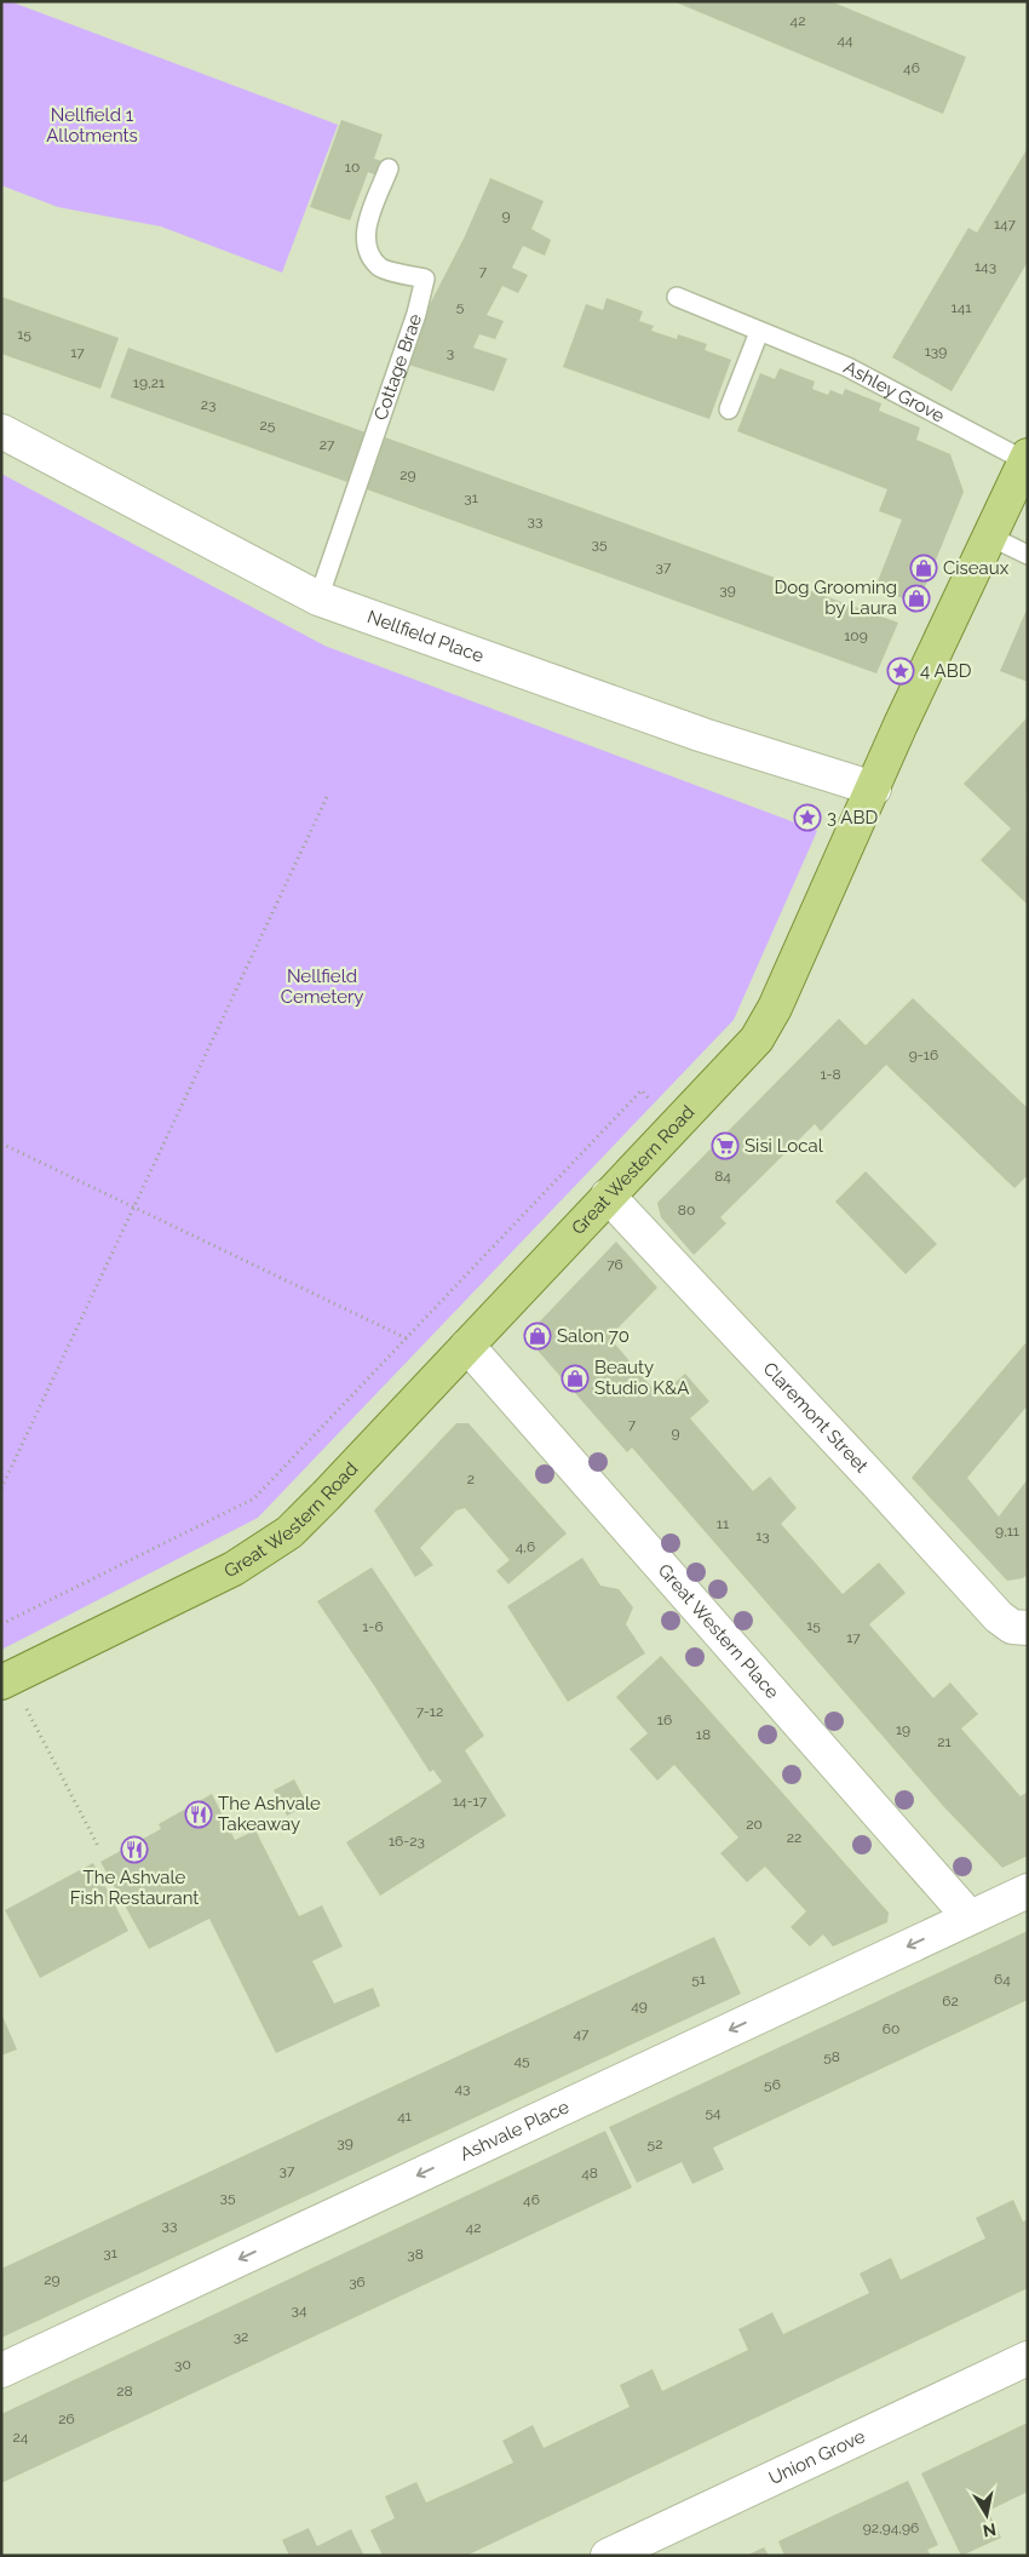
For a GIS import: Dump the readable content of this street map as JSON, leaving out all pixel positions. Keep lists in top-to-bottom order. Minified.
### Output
{"streets":{"main road":["Great Western Road"],"street":["Nellfield Place","Claremont Street","Great Western Place","Ashvale Place","Union Grove"],"lane":["Cottage Brae","Ashley Grove"]},"crossings":[["Cottage Brae","Nellfield Place"],["Ashley Grove","Great Western Road"],["Nellfield Place","Great Western Road"],["Great Western Road","Claremont Street"],["Great Western Road","Great Western Place"],["Great Western Place","Ashvale Place"]],"one_way":["Ashvale Place"],"parks":["Nellfield 1 Allotments","Nellfield Cemetery"],"places":{"shop":["Ciseaux","Dog Grooming by Laura","Salon 70","Beauty Studio K&A"],"place":["4 ABD","3 ABD"],"supermarket":["Sisi Local"],"restaurant":["The Ashvale Takeaway","The Ashvale Fish Restaurant"]},"house_numbers":["42","44","46","10","9","147","143","7","5","141","15","139","17","3","19,21","23","25","27","29","31","33","35","37","39","109","9-16","1-8","84","80","76","7","9","2","11","9,11","13","4,6","15","1-6","17","7-12","16","19","18","21","14-17","20","22","16-23","51","64","62","49","60","47","58","45","56","43","54","41","39","52","37","48","35","46","33","42","31","38","29","36","34","32","30","28","26","24","92,94,96"],"north":"bottom"}
